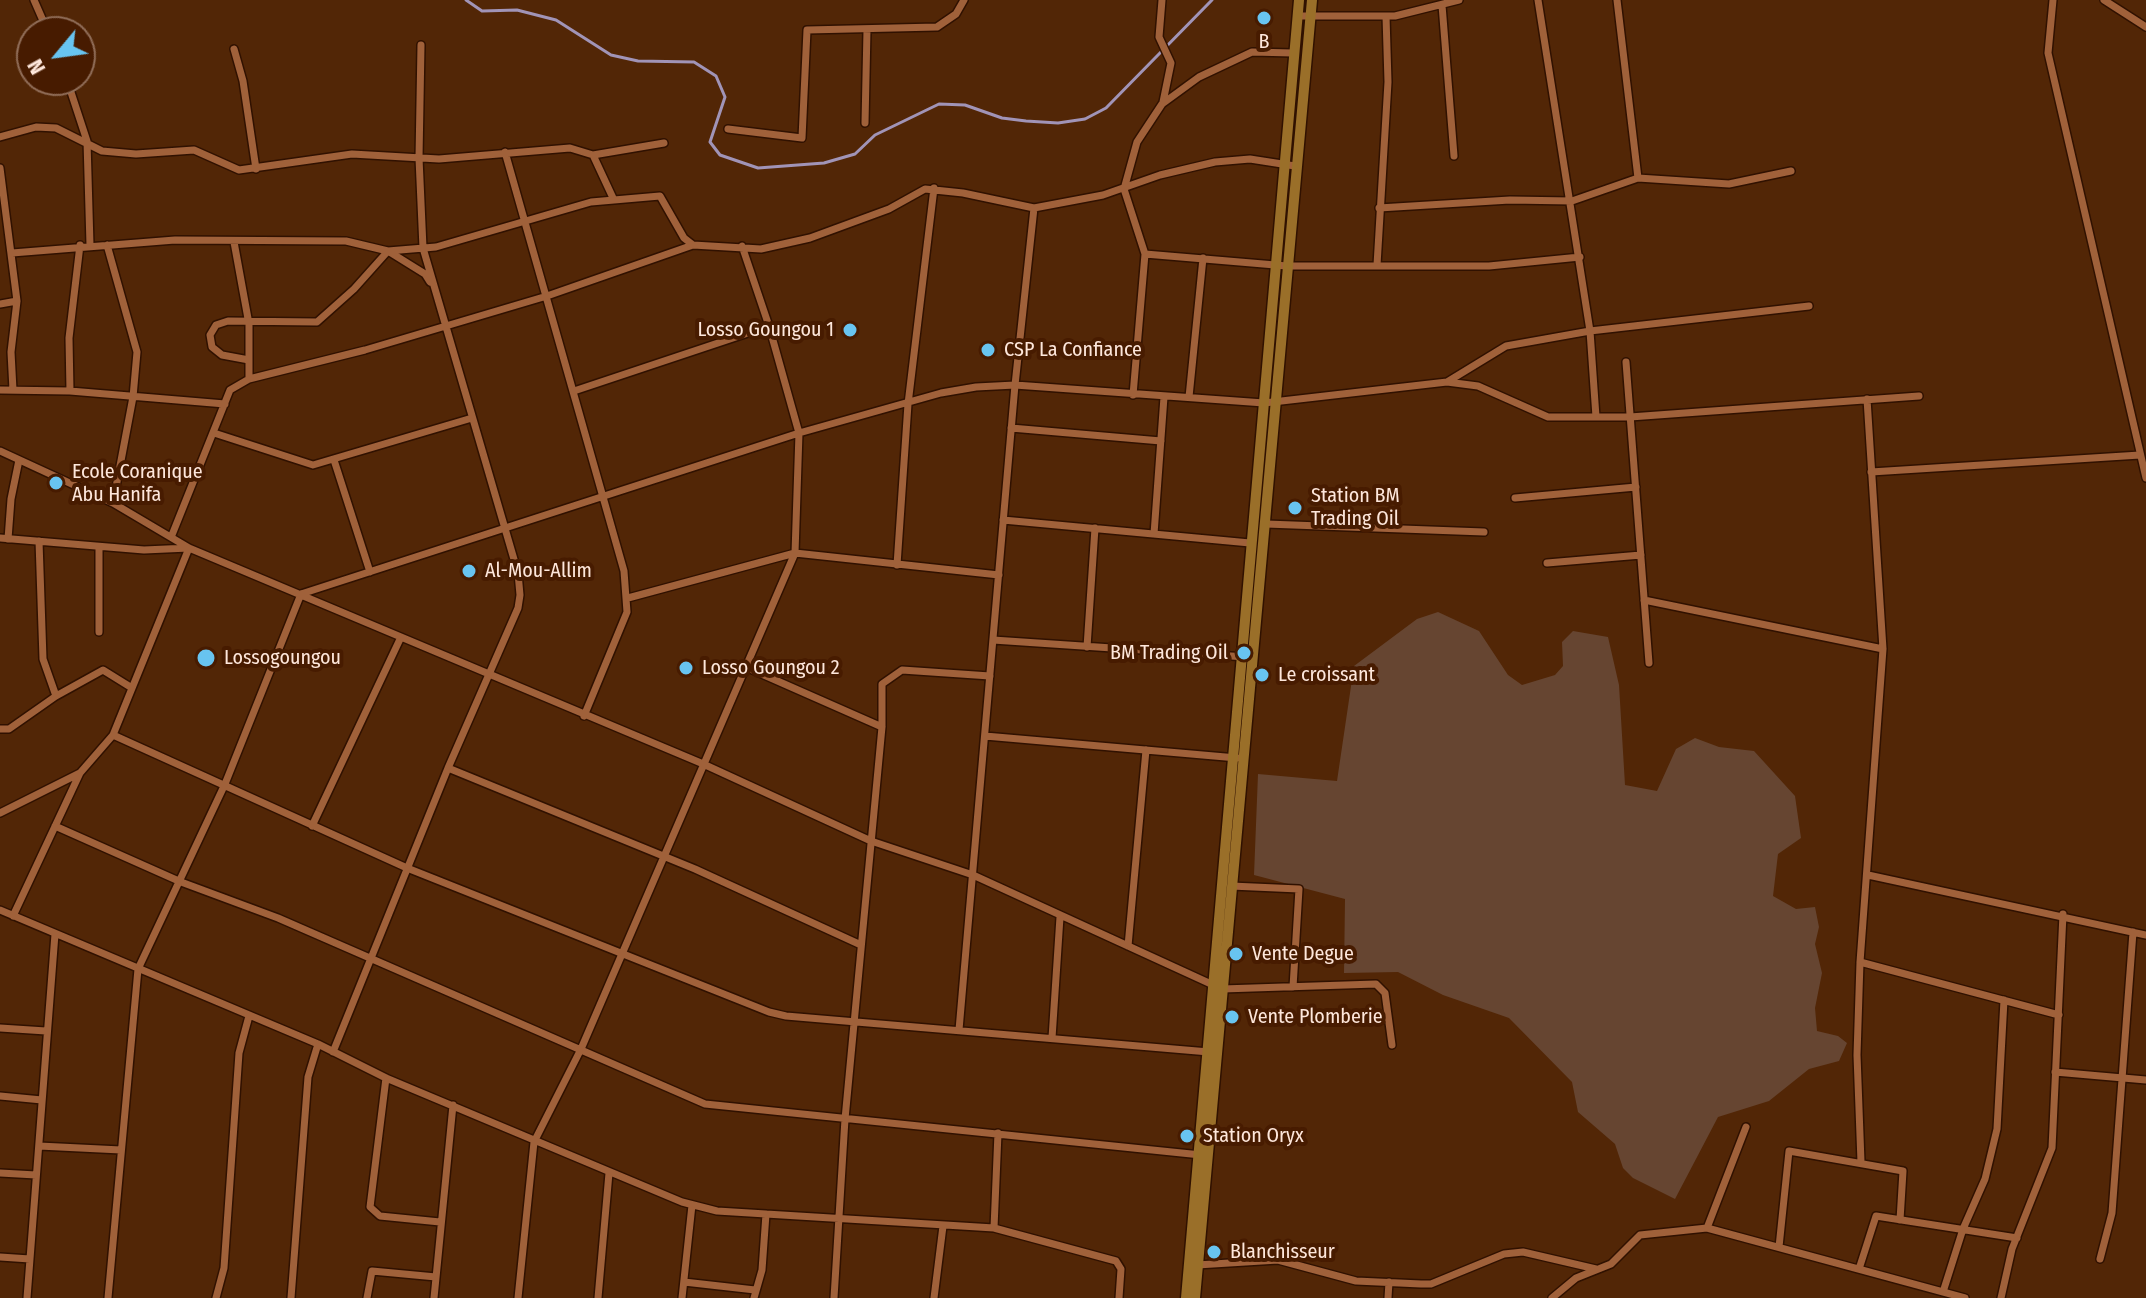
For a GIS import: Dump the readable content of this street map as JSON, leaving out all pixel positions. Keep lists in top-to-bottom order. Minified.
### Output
{"places":["B","Losso Goungou 1","CSP La Confiance","Ecole Coranique Abu Hanifa","Station BM Trading Oil","Al-Mou-Allim","BM Trading Oil","Lossogoungou","Losso Goungou 2","Le croissant","Vente Degue","Vente Plomberie","Station Oryx","Blanchisseur"],"north":"bottom left"}
